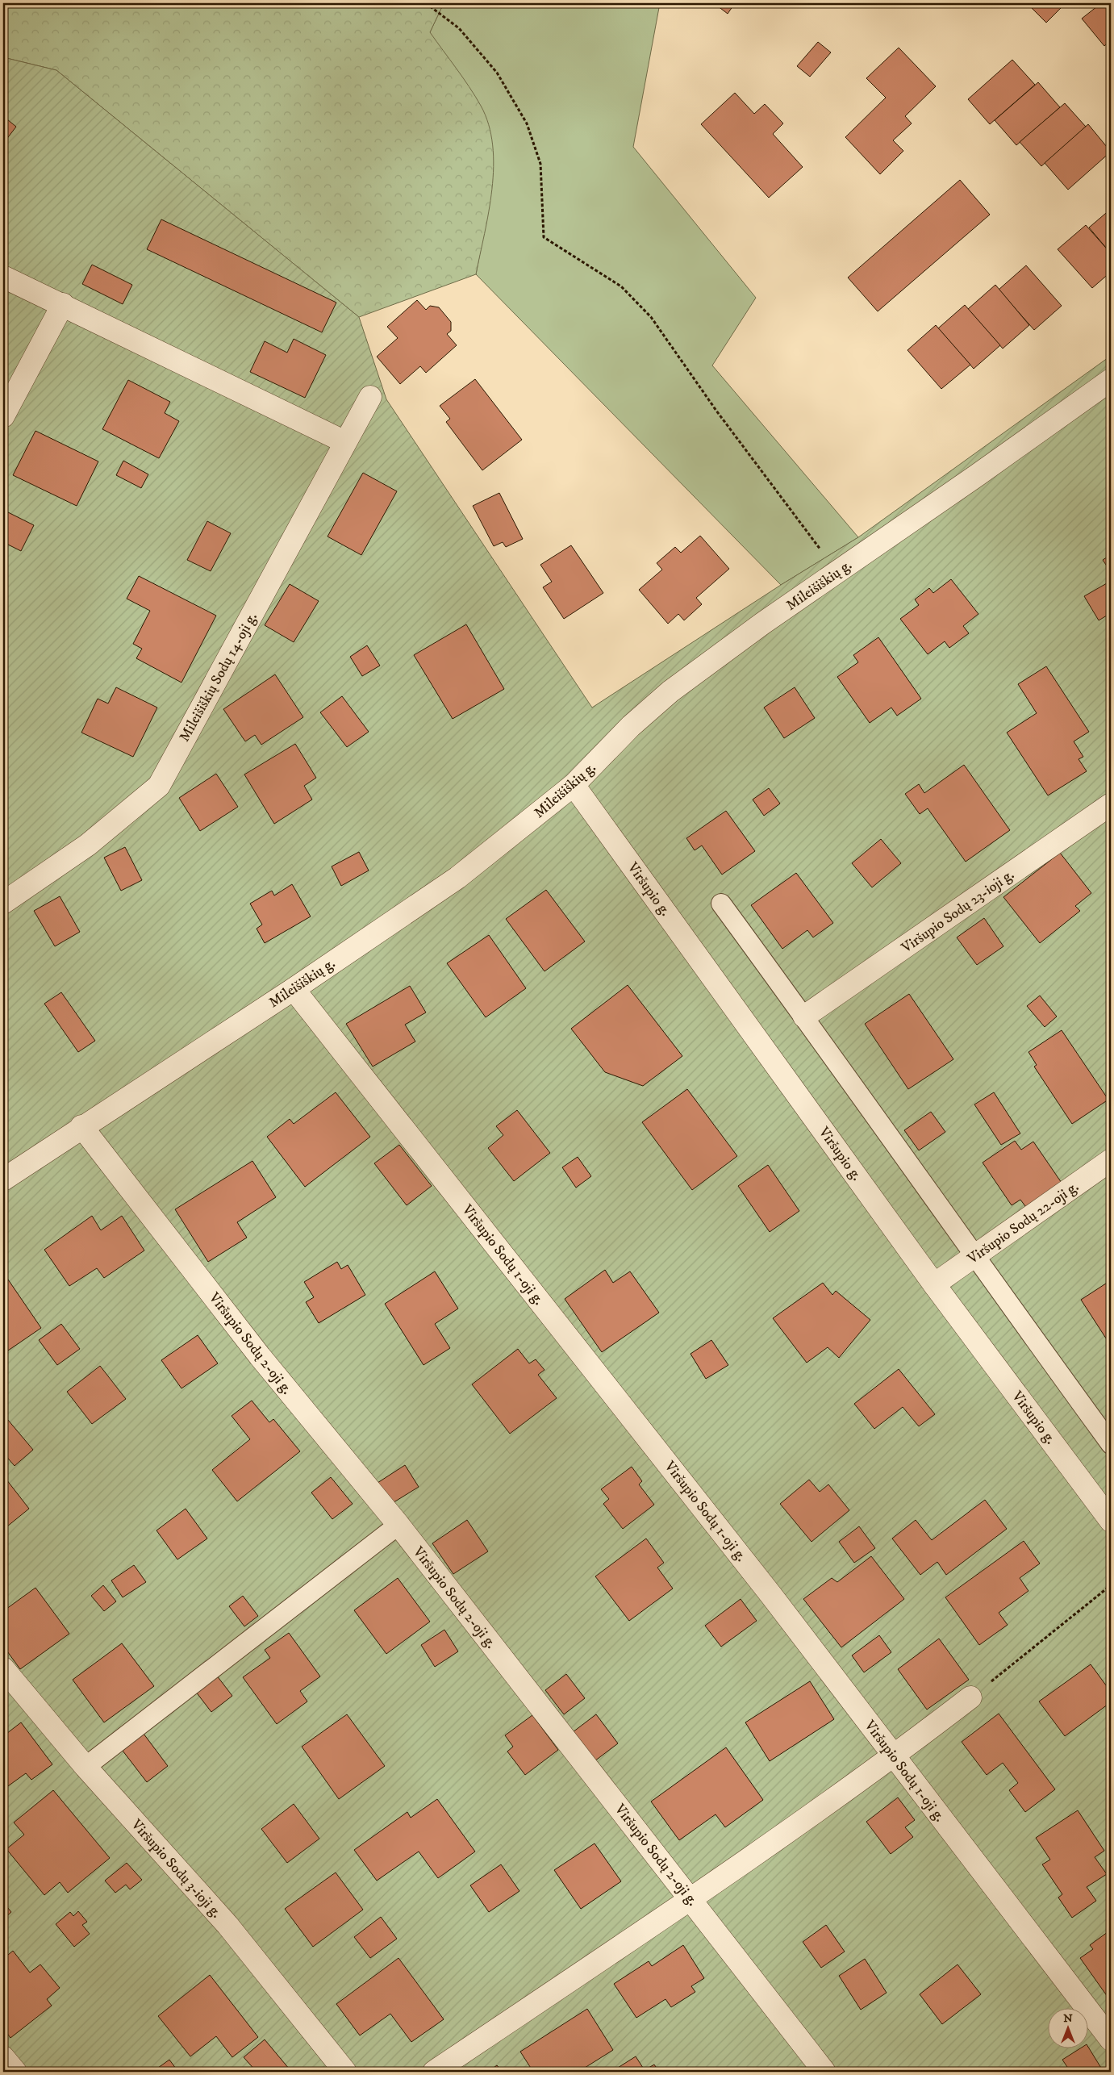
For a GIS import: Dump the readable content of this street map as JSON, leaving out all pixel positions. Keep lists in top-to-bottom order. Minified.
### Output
{"streets":{"street":["Mileišiškių g.","Mileišiškių Sodų 14-oji g.","Viršupio g.","Viršupio Sodų 23-ioji g.","Viršupio Sodų 22-oji g.","Viršupio Sodų 1-oji g.","Viršupio Sodų 2-oji g.","Viršupio Sodų 3-ioji g."]},"crossings":[["Mileišiškių g.","Viršupio g."],["Mileišiškių g.","Viršupio Sodų 1-oji g."],["Mileišiškių g.","Viršupio Sodų 2-oji g."],["Viršupio g.","Viršupio Sodų 22-oji g."]],"north":"top"}
